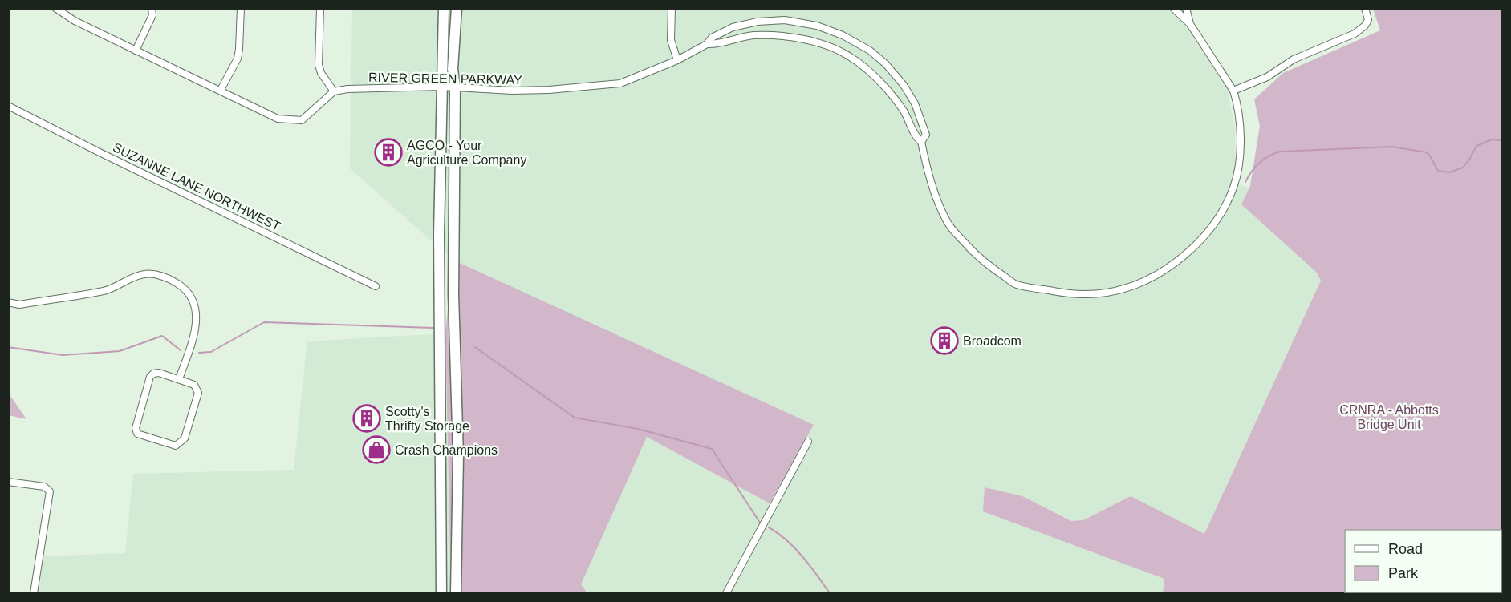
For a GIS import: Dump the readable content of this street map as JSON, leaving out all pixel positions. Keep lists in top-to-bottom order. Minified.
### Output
{"streets":{"street":["RIVER GREEN PARKWAY","SUZANNE LANE NORTHWEST"]},"parks":["CRNRA - Abbotts Bridge Unit"],"places":{"building":["AGCO - Your Agriculture Company","Broadcom","Scotty's Thrifty Storage"],"shop":["Crash Champions"]},"legend":["Road","Park"]}
